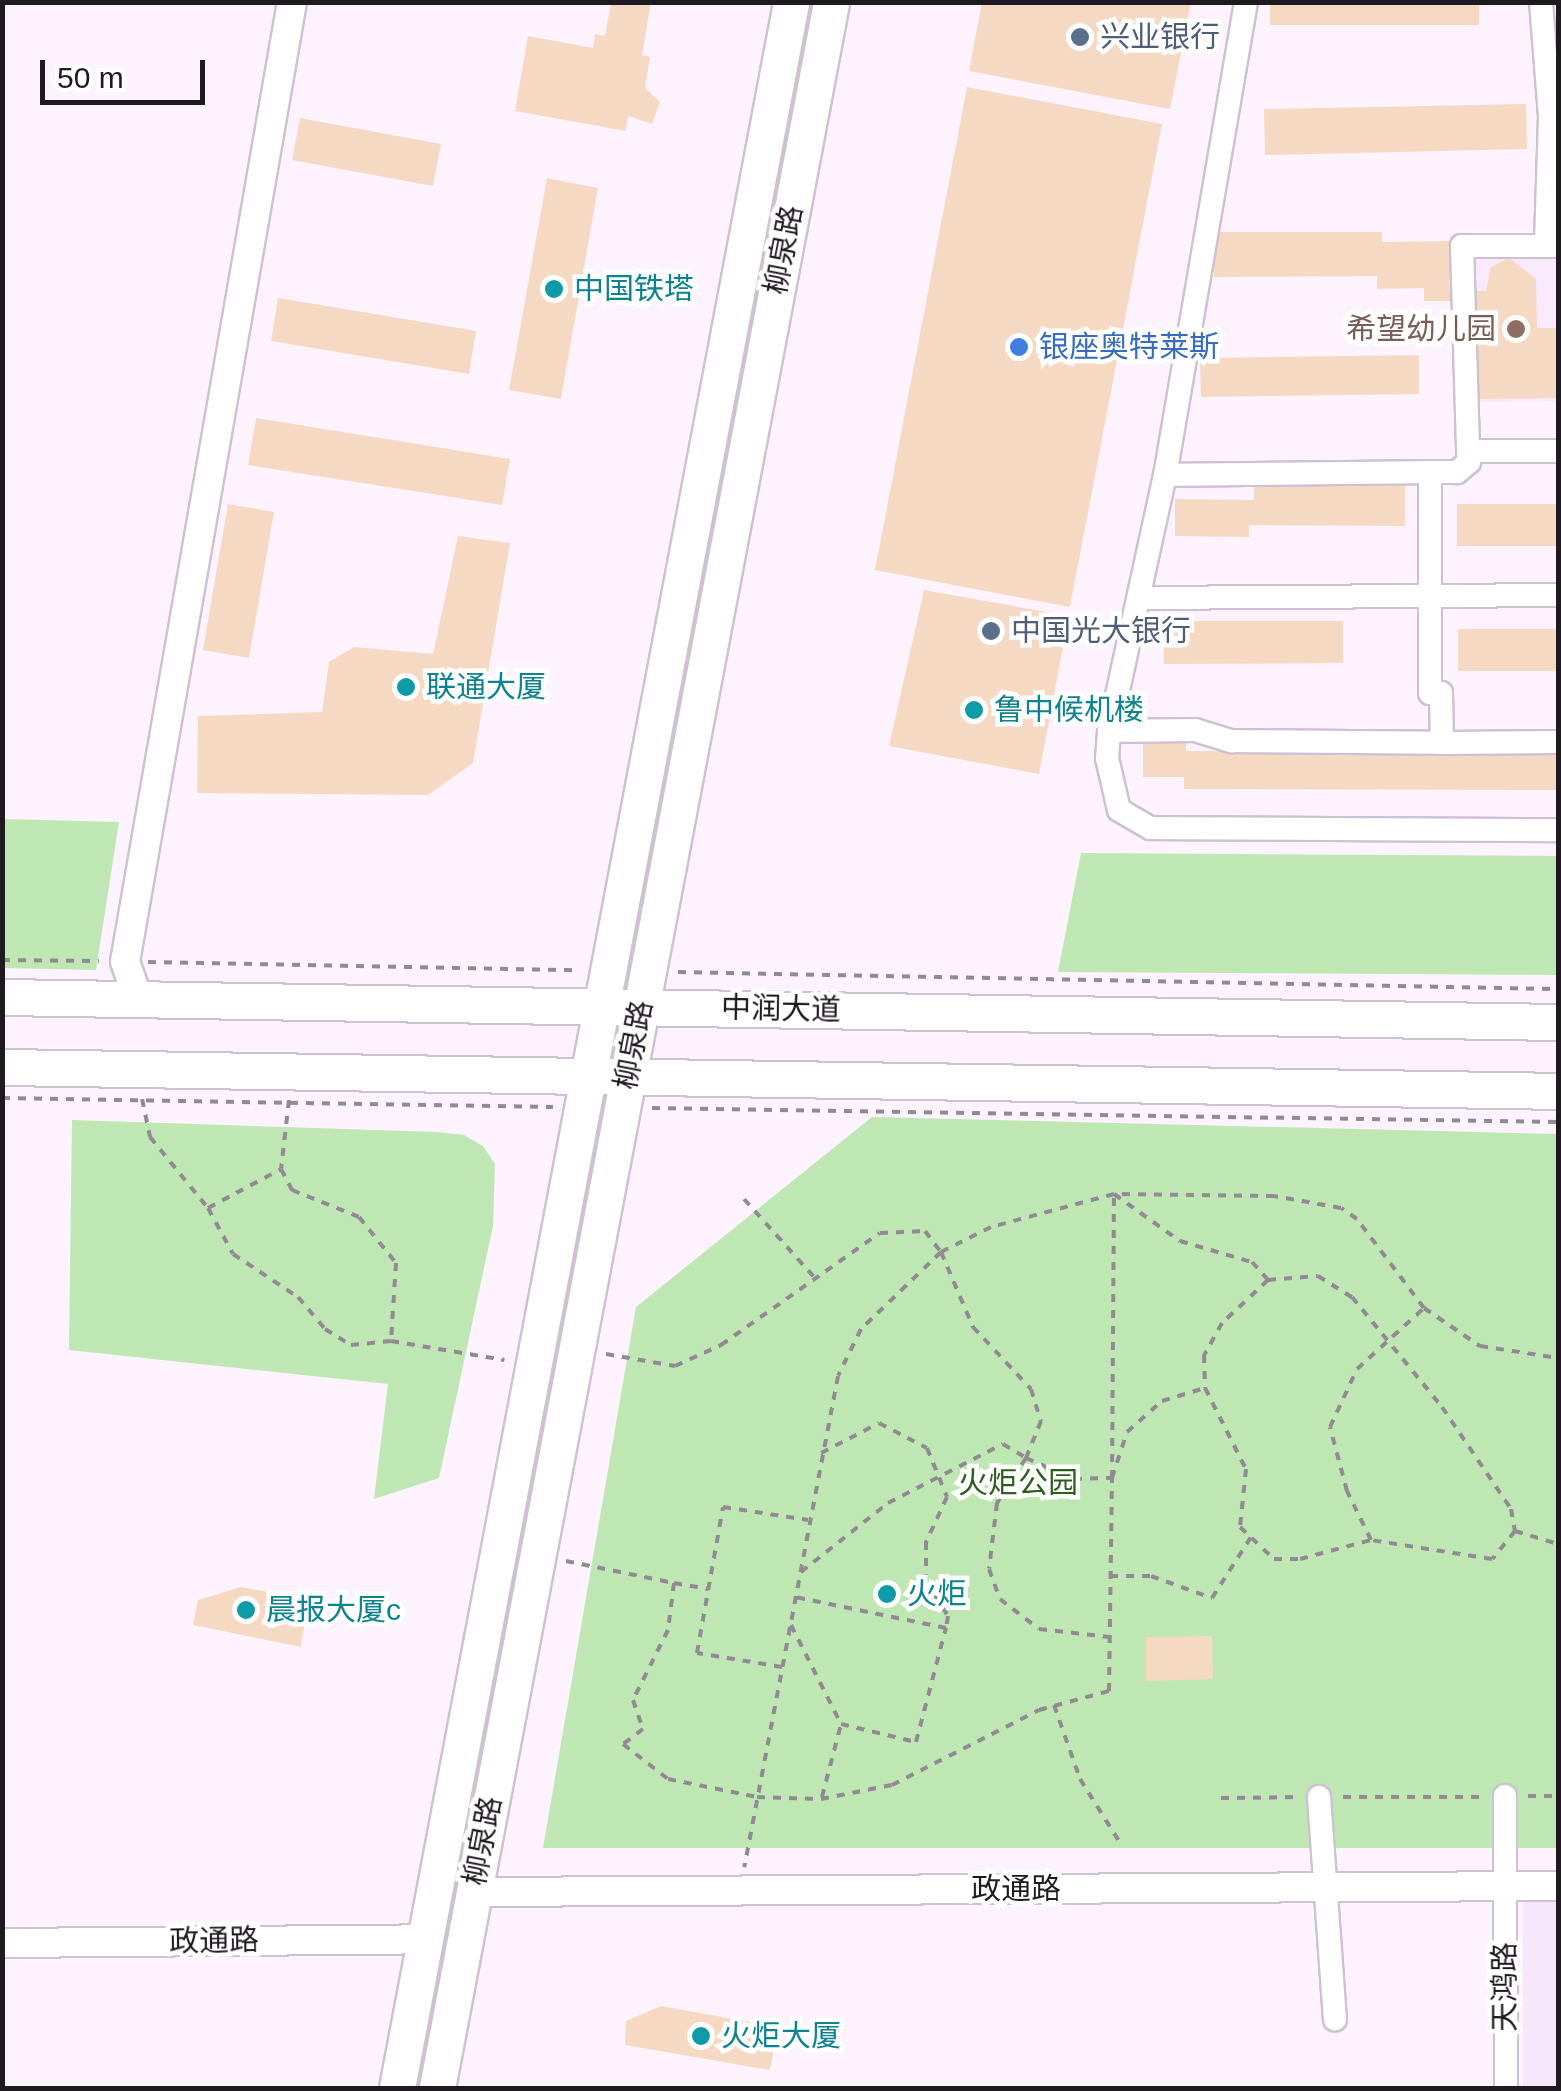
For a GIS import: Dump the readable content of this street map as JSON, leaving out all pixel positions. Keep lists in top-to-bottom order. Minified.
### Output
{"streets":{"main road":["柳泉路","中润大道"],"street":["政通路","天鸿路"]},"crossings":[["柳泉路","中润大道"],["柳泉路","政通路"],["政通路","天鸿路"]],"parks":["火炬公园"],"places":["兴业银行","中国铁塔","希望幼儿园","银座奥特莱斯","中国光大银行","联通大厦","鲁中候机楼","火炬","晨报大厦c","火炬大厦"],"scale_bar":"50 m"}
